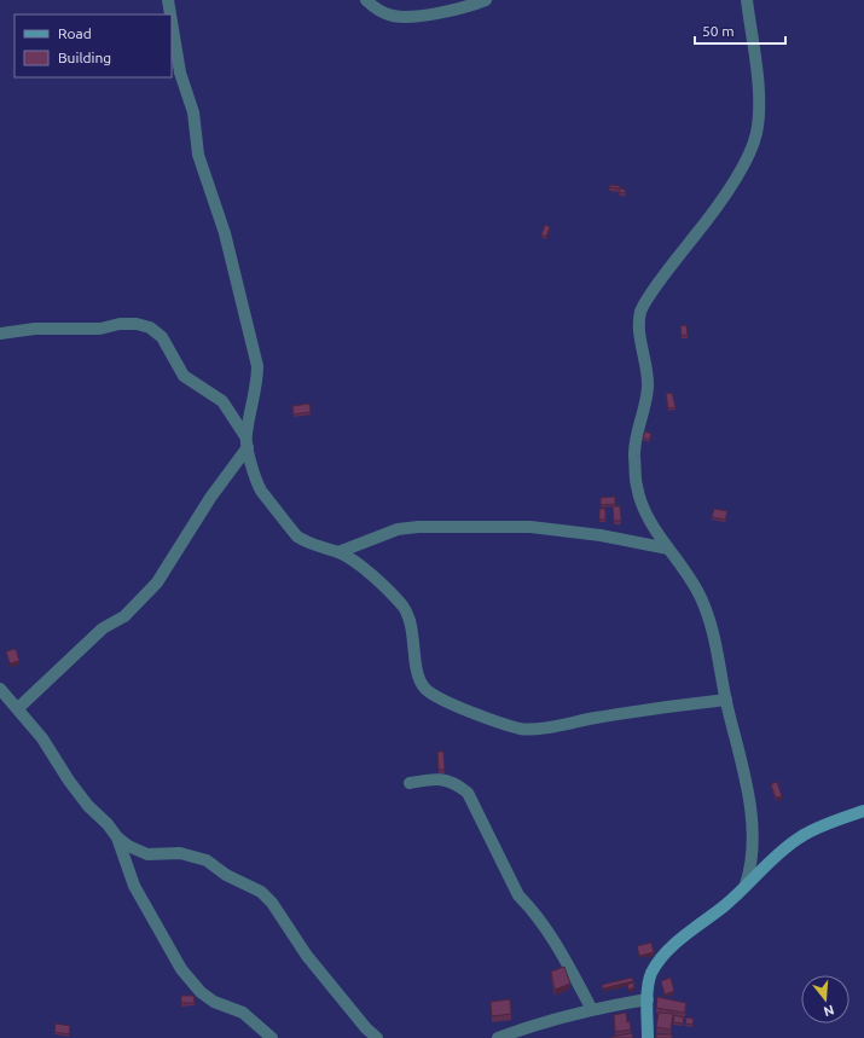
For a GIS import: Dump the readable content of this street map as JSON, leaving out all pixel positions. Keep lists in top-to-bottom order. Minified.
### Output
{"legend":["Road","Building"],"scale_bar":"50 m","north":"bottom"}
